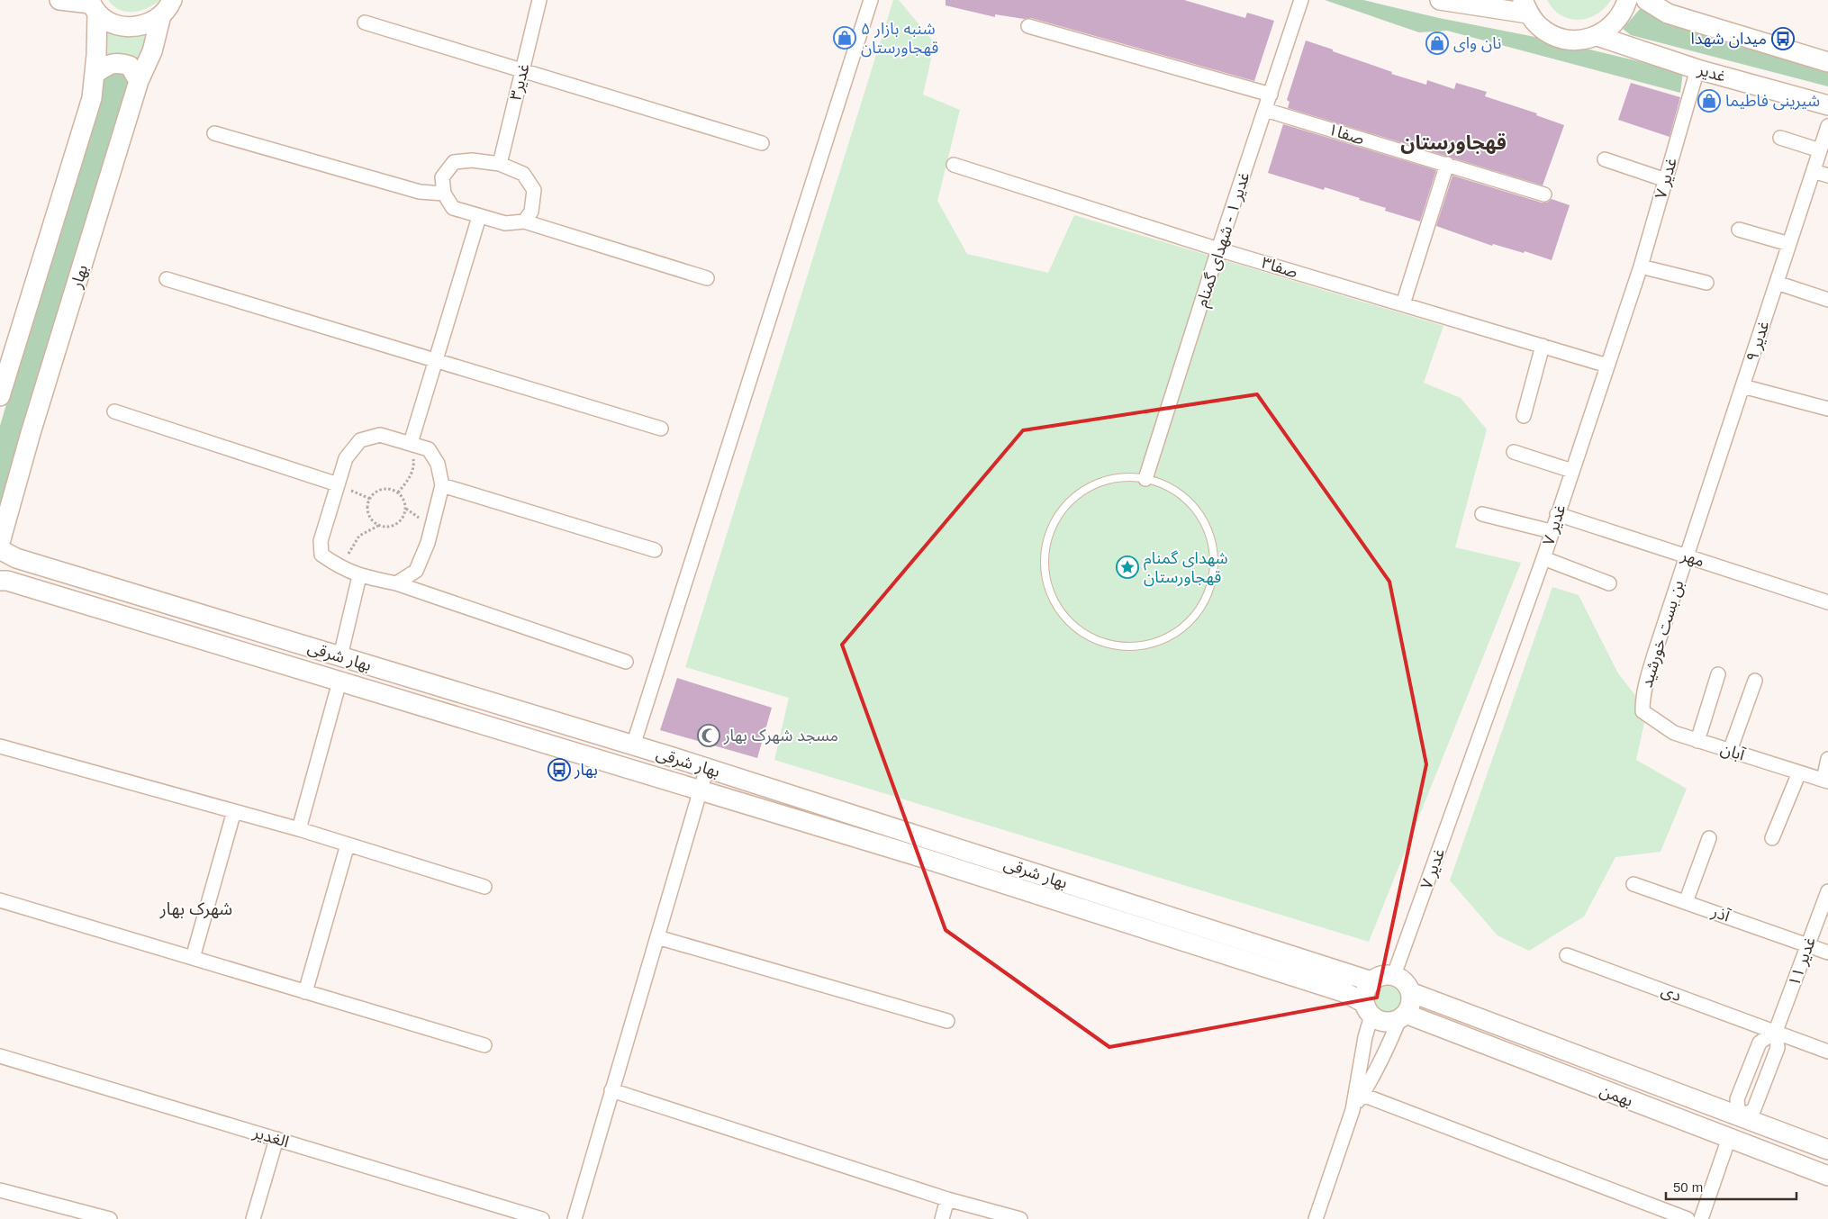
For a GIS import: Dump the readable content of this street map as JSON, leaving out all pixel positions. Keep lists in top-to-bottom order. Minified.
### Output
{"streets":{"street":["غدیر","غدیر۳","صفا۱","غدیر ۷","غدیر ۱ - شهدای گمنام","صفا۳","بهار","غدیر ۹","مهر","بن بست خورشید","بهار شرقی","آبان","آذر","غدیر ۱۱","دی","بهمن","الغدیر"]},"crossings":[["غدیر","غدیر ۷"],["صفا۱","غدیر ۱ - شهدای گمنام"],["غدیر ۷","صفا۳"],["غدیر ۷","مهر"],["غدیر ۷","بهار شرقی"],["غدیر ۷","بهمن"],["غدیر ۱ - شهدای گمنام","صفا۳"],["بهار","بهار شرقی"],["غدیر ۹","مهر"],["غدیر ۹","بن بست خورشید"],["مهر","بن بست خورشید"],["بن بست خورشید","آبان"],["بهار شرقی","بهمن"],["آذر","غدیر ۱۱"],["غدیر ۱۱","دی"]],"districts":["قهجاورستان","شهرک بهار"],"places":{"shop":["۵ شنبه بازار قهجاورستان","نان وای","شیرینی فاطیما"],"bus stop":["میدان شهدا","بهار"],"place":["شهدای گمنام قهجاورستان"],"mosque":["مسجد شهرک بهار"]},"scale_bar":"50 m"}
